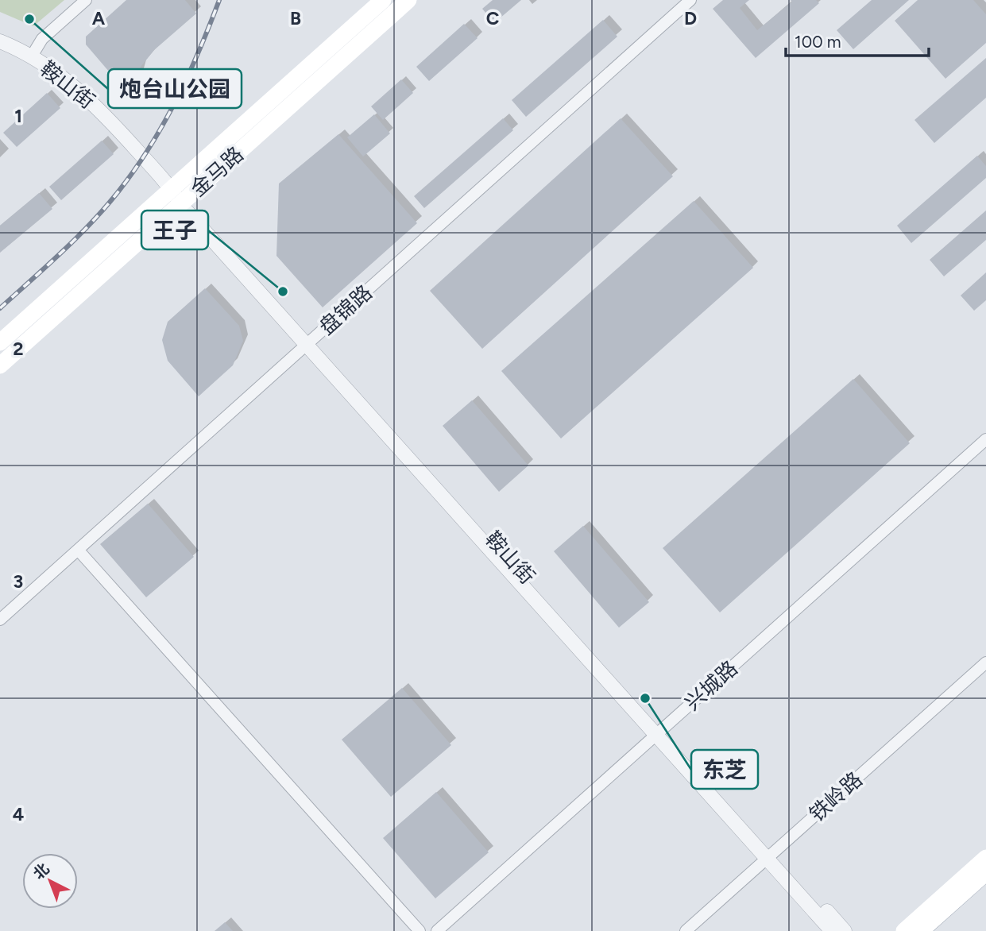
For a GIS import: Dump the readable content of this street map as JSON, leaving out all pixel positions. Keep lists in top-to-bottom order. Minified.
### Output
{"streets":{"main road":["金马路"],"street":["鞍山街","盘锦路","兴城路","铁岭路"]},"crossings":[["鞍山街","金马路"],["鞍山街","盘锦路"],["鞍山街","兴城路"],["鞍山街","铁岭路"]],"places":["炮台山公园","王子","东芝"],"scale_bar":"100 m","north":"top left","grid":{"columns":["A","B","C","D"],"rows":["1","2","3","4"]}}
